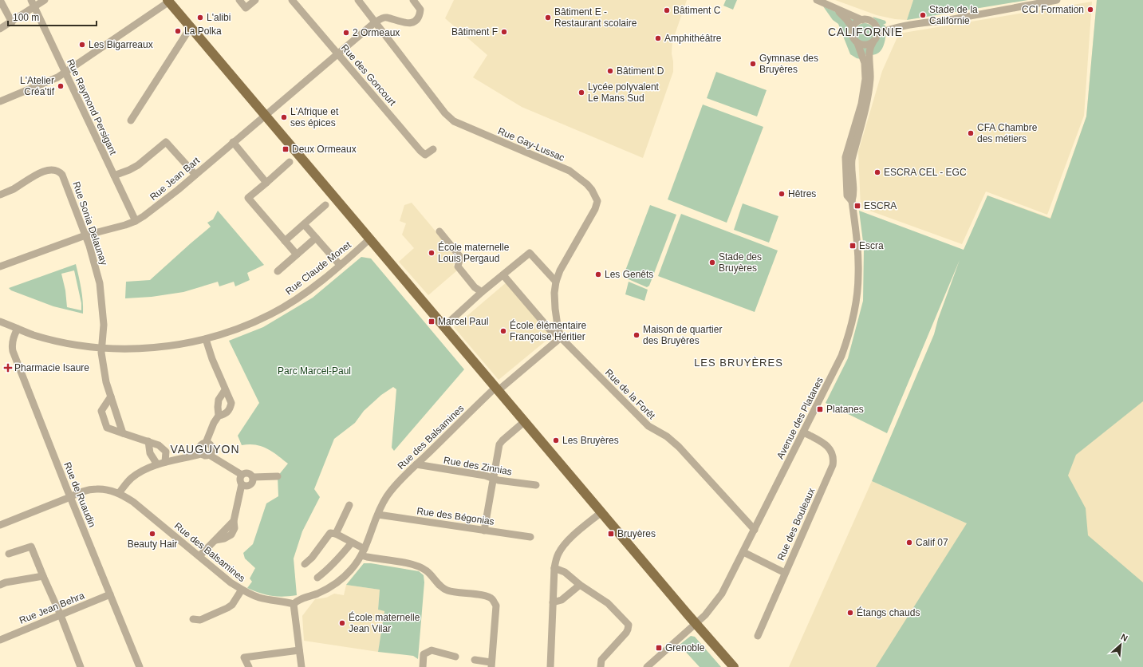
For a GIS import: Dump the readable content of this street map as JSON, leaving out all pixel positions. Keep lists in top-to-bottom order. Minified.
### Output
{"streets":{"street":["Rue des Goncourt","Rue Raymond Persigant","Rue Gay-Lussac","Rue Jean Bart","Rue Sonia Delaunay","Rue Claude Monet","Rue de la Forêt","Avenue des Platanes","Rue des Balsamines","Rue des Zinnias","Rue de Ruaudin","Rue des Bégonias","Rue des Bouleaux","Rue Jean Behra"]},"crossings":[["Rue des Goncourt","Rue Jean Bart"],["Rue Raymond Persigant","Rue Jean Bart"],["Rue Gay-Lussac","Rue Jean Bart"],["Rue Gay-Lussac","Rue de la Forêt"],["Rue Gay-Lussac","Rue des Balsamines"],["Rue Jean Bart","Rue Sonia Delaunay"],["Rue Sonia Delaunay","Rue Claude Monet"],["Rue Claude Monet","Rue de Ruaudin"],["Rue de la Forêt","Avenue des Platanes"],["Rue de la Forêt","Rue des Balsamines"],["Avenue des Platanes","Rue des Bouleaux"],["Rue des Balsamines","Rue des Zinnias"],["Rue des Balsamines","Rue de Ruaudin"],["Rue des Balsamines","Rue des Bégonias"],["Rue de Ruaudin","Rue Jean Behra"]],"districts":["CALIFORNIE","LES BRUYÈRES","VAUGUYON"],"parks":["Parc Marcel-Paul"],"places":{"other":["CCI Formation","Bâtiment C","Stade de la Californie","L'alibi","Bâtiment E - Restaurant scolaire","La Polka","Bâtiment F","2 Ormeaux","Amphithéâtre","Les Bigarreaux","Gymnase des Bruyères","Bâtiment D","L'Atelier Créa'tif","Lycée polyvalent Le Mans Sud","L'Afrique et ses épices","CFA Chambre des métiers","ESCRA CEL - EGC","Hêtres","École maternelle Louis Pergaud","Stade des Bruyères","Les Genêts","École élémentaire Françoise Héritier","Maison de quartier des Bruyères","Les Bruyères","Beauty Hair","Calif 07","Étangs chauds","École maternelle Jean Vilar"],"transit":["Deux Ormeaux","ESCRA","Escra","Marcel Paul","Platanes","Bruyères","Grenoble"],"health":["Pharmacie Isaure"]},"scale_bar":"100 m","north":"top right"}
